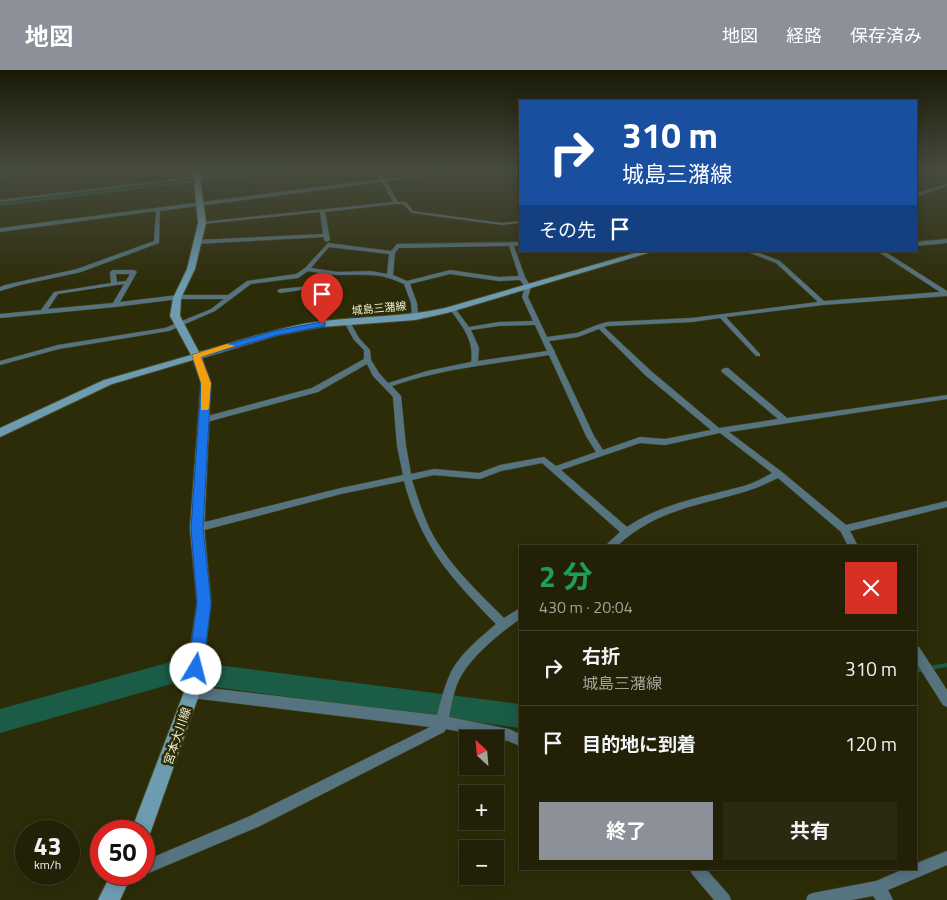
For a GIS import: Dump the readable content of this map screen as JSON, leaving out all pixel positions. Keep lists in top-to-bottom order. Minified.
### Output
{"streets":{"main road":["城島三潴線","宮本大川線"]},"crossings":[["城島三潴線","宮本大川線"]],"north":"top left","page":{"header":"地図","nav":["地図","経路","保存済み"],"turn":["310 m","城島三潴線"],"then":"その先","heading":["2 分","430 m · 20:04"],"list":[{"name":"右折","note":"城島三潴線","value":"310 m"},{"name":"目的地に到着","value":"120 m"}],"map_buttons":["+","−"],"buttons":["終了","共有"],"speed":"43 km/h","limit":"50"}}
